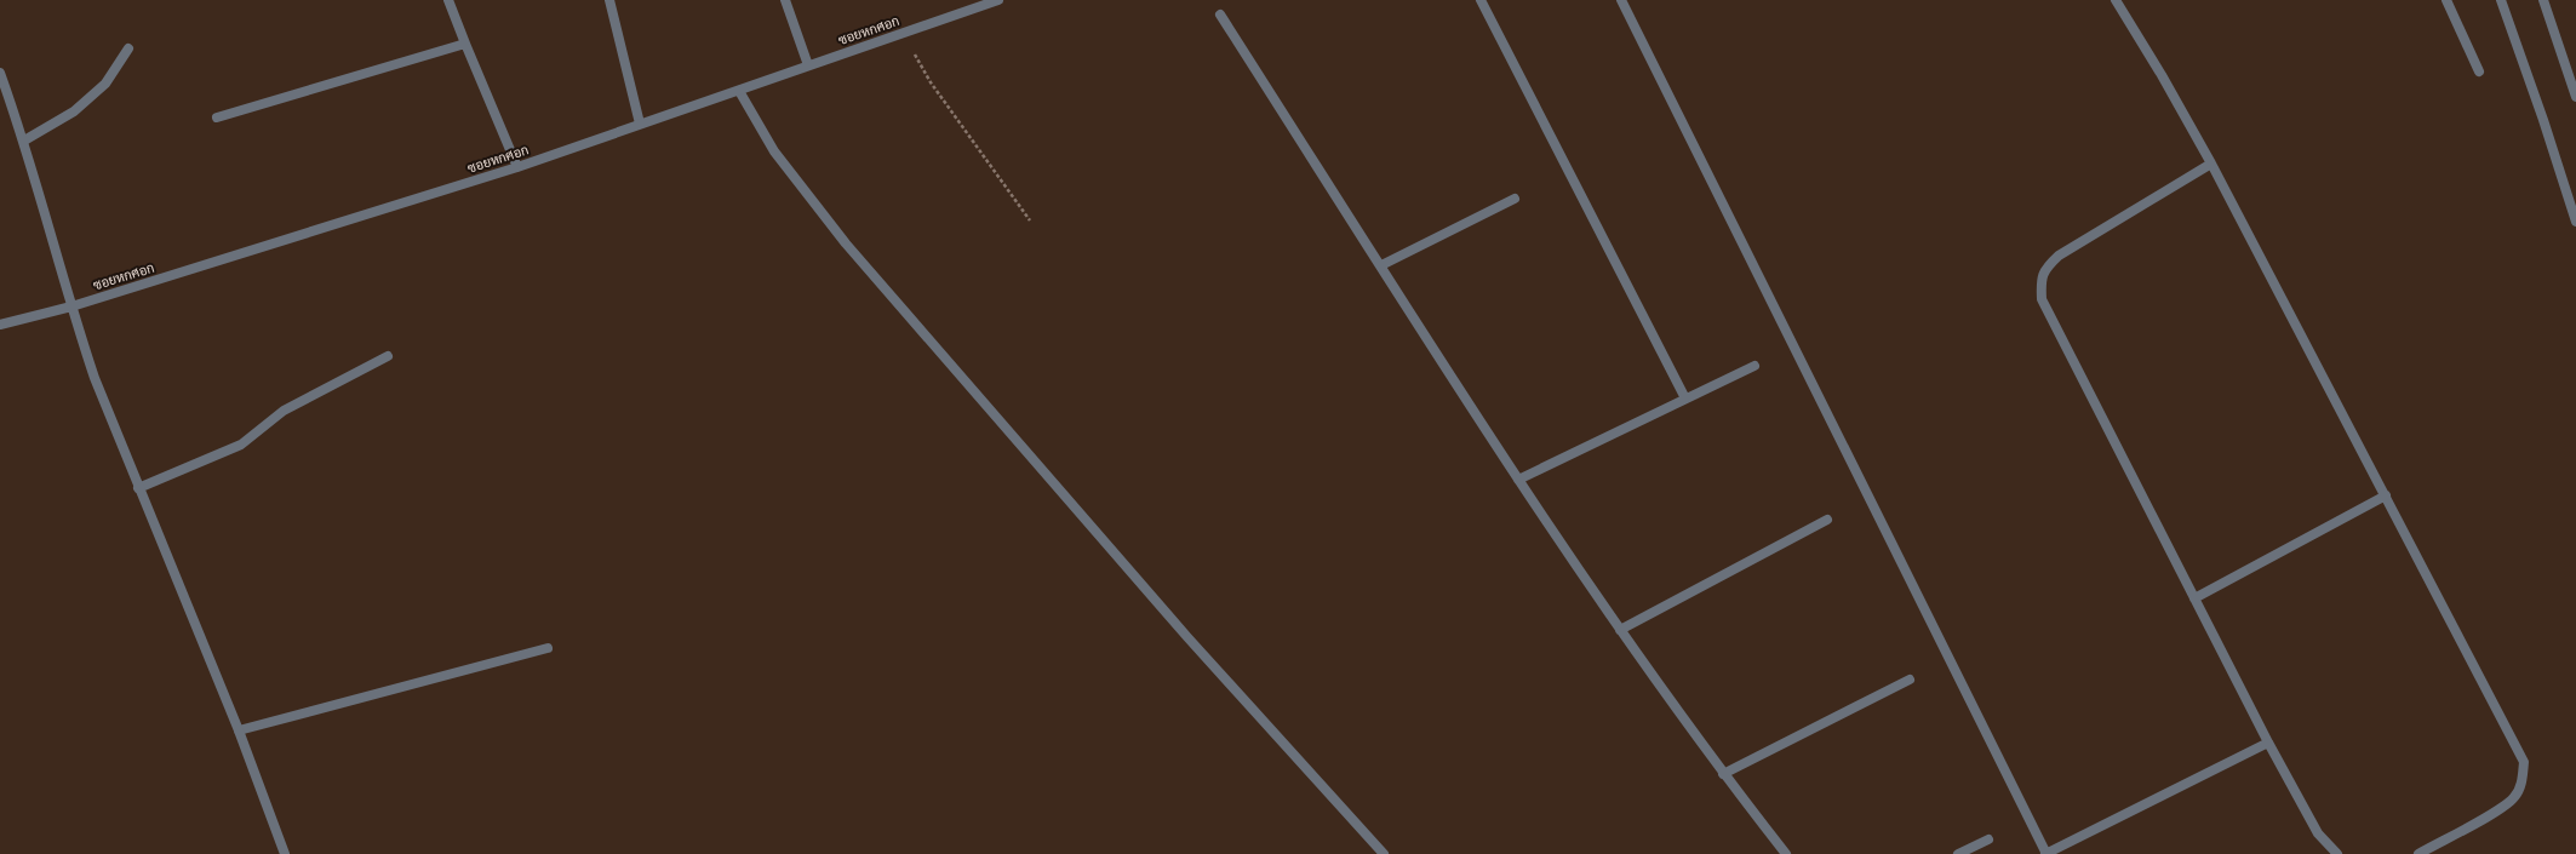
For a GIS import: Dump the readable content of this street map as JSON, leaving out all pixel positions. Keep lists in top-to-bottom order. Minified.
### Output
{"streets":{"street":["ซอยหกศอก"]}}
